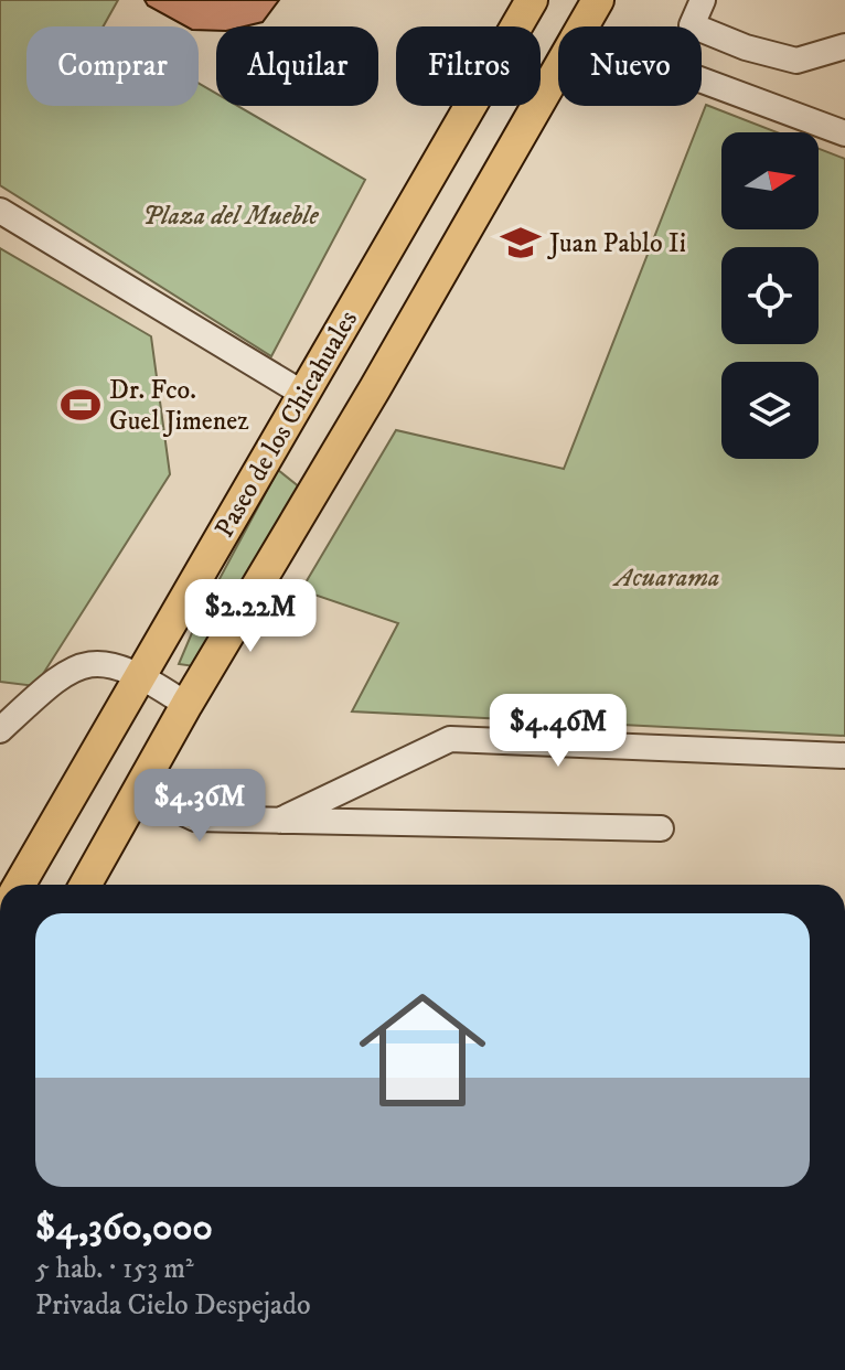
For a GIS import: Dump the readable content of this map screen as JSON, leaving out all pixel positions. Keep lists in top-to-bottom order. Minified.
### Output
{"streets":{"main road":["Paseo de los Chicahuales"]},"parks":["Plaza del Mueble","Acuarama"],"places":{"school or university":["Juan Pablo Ii"],"sports":["Dr. Fco. Guel Jimenez"]},"north":"right","page":{"chip":["Comprar","Alquilar","Filtros","Nuevo"],"price":["$2.22M","$4.46M","$4.36M"],"list":[{"name":"$4,360,000","note":"5 hab. · 153 m² · Privada Cielo Despejado"}]}}
